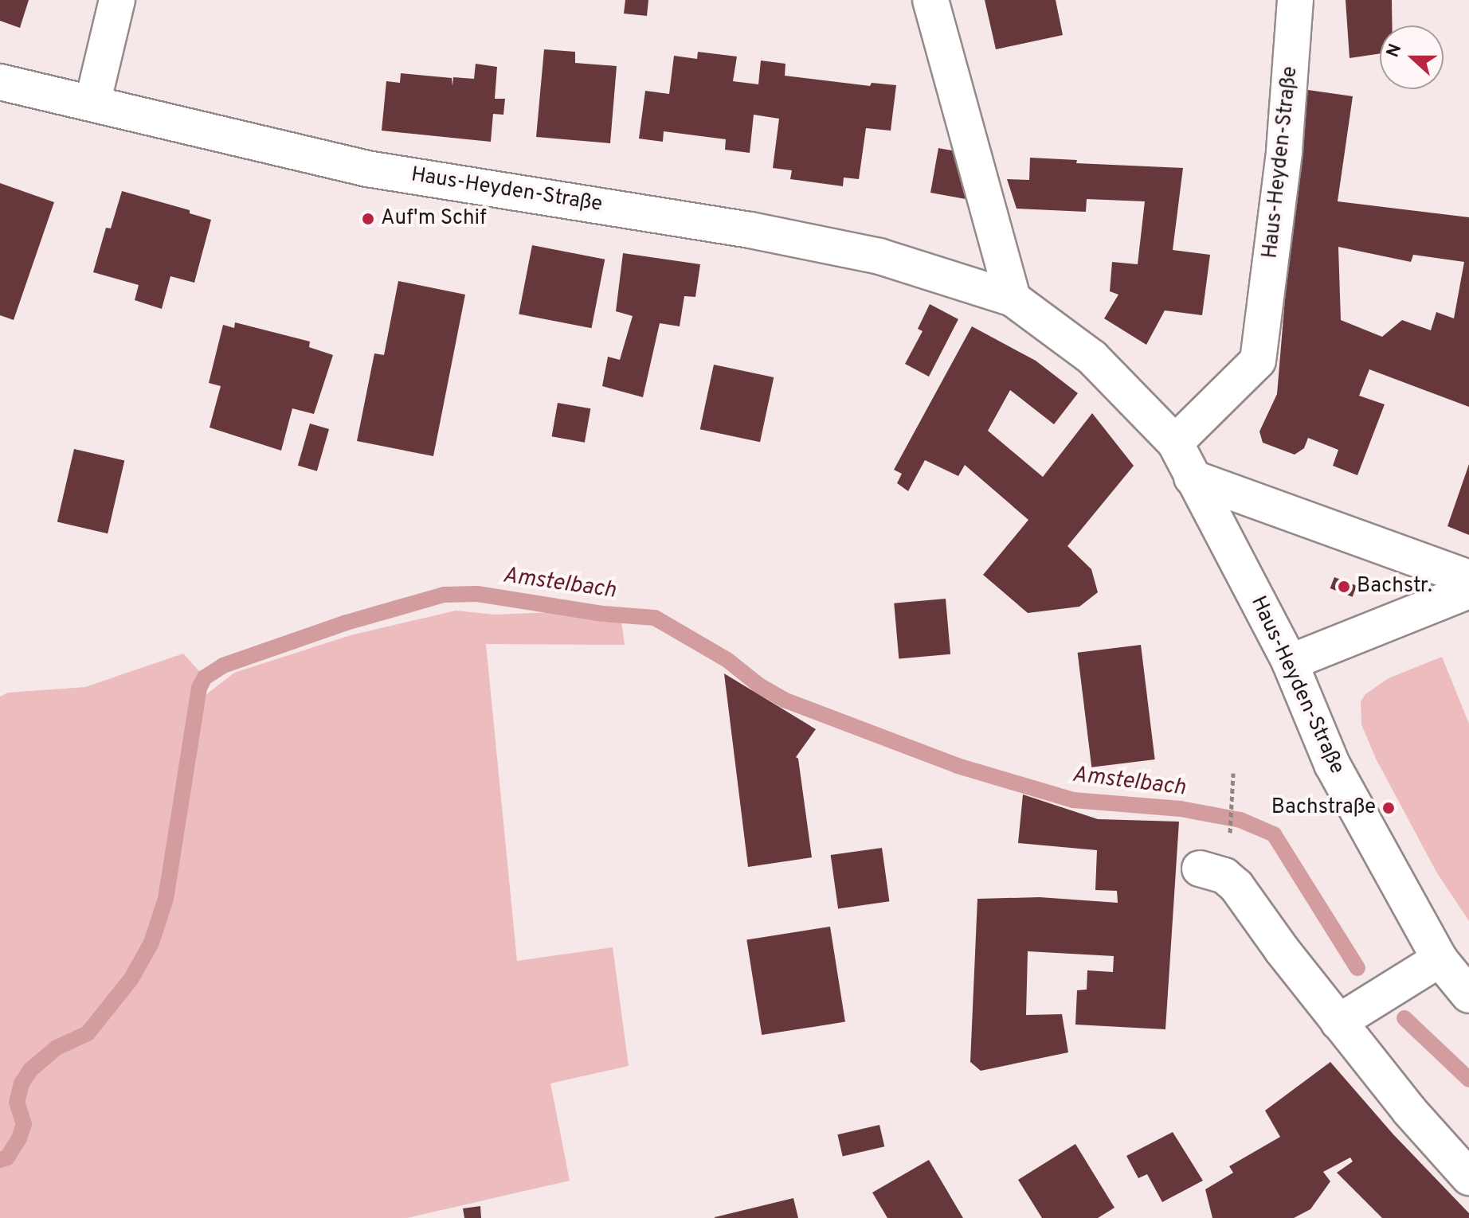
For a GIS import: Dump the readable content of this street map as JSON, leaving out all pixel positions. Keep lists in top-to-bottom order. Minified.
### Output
{"streets":{"street":["Haus-Heyden-Straße"]},"water":["Amstelbach"],"places":["Auf'm Schif","Bachstr.","Bachstraße"],"north":"left"}
